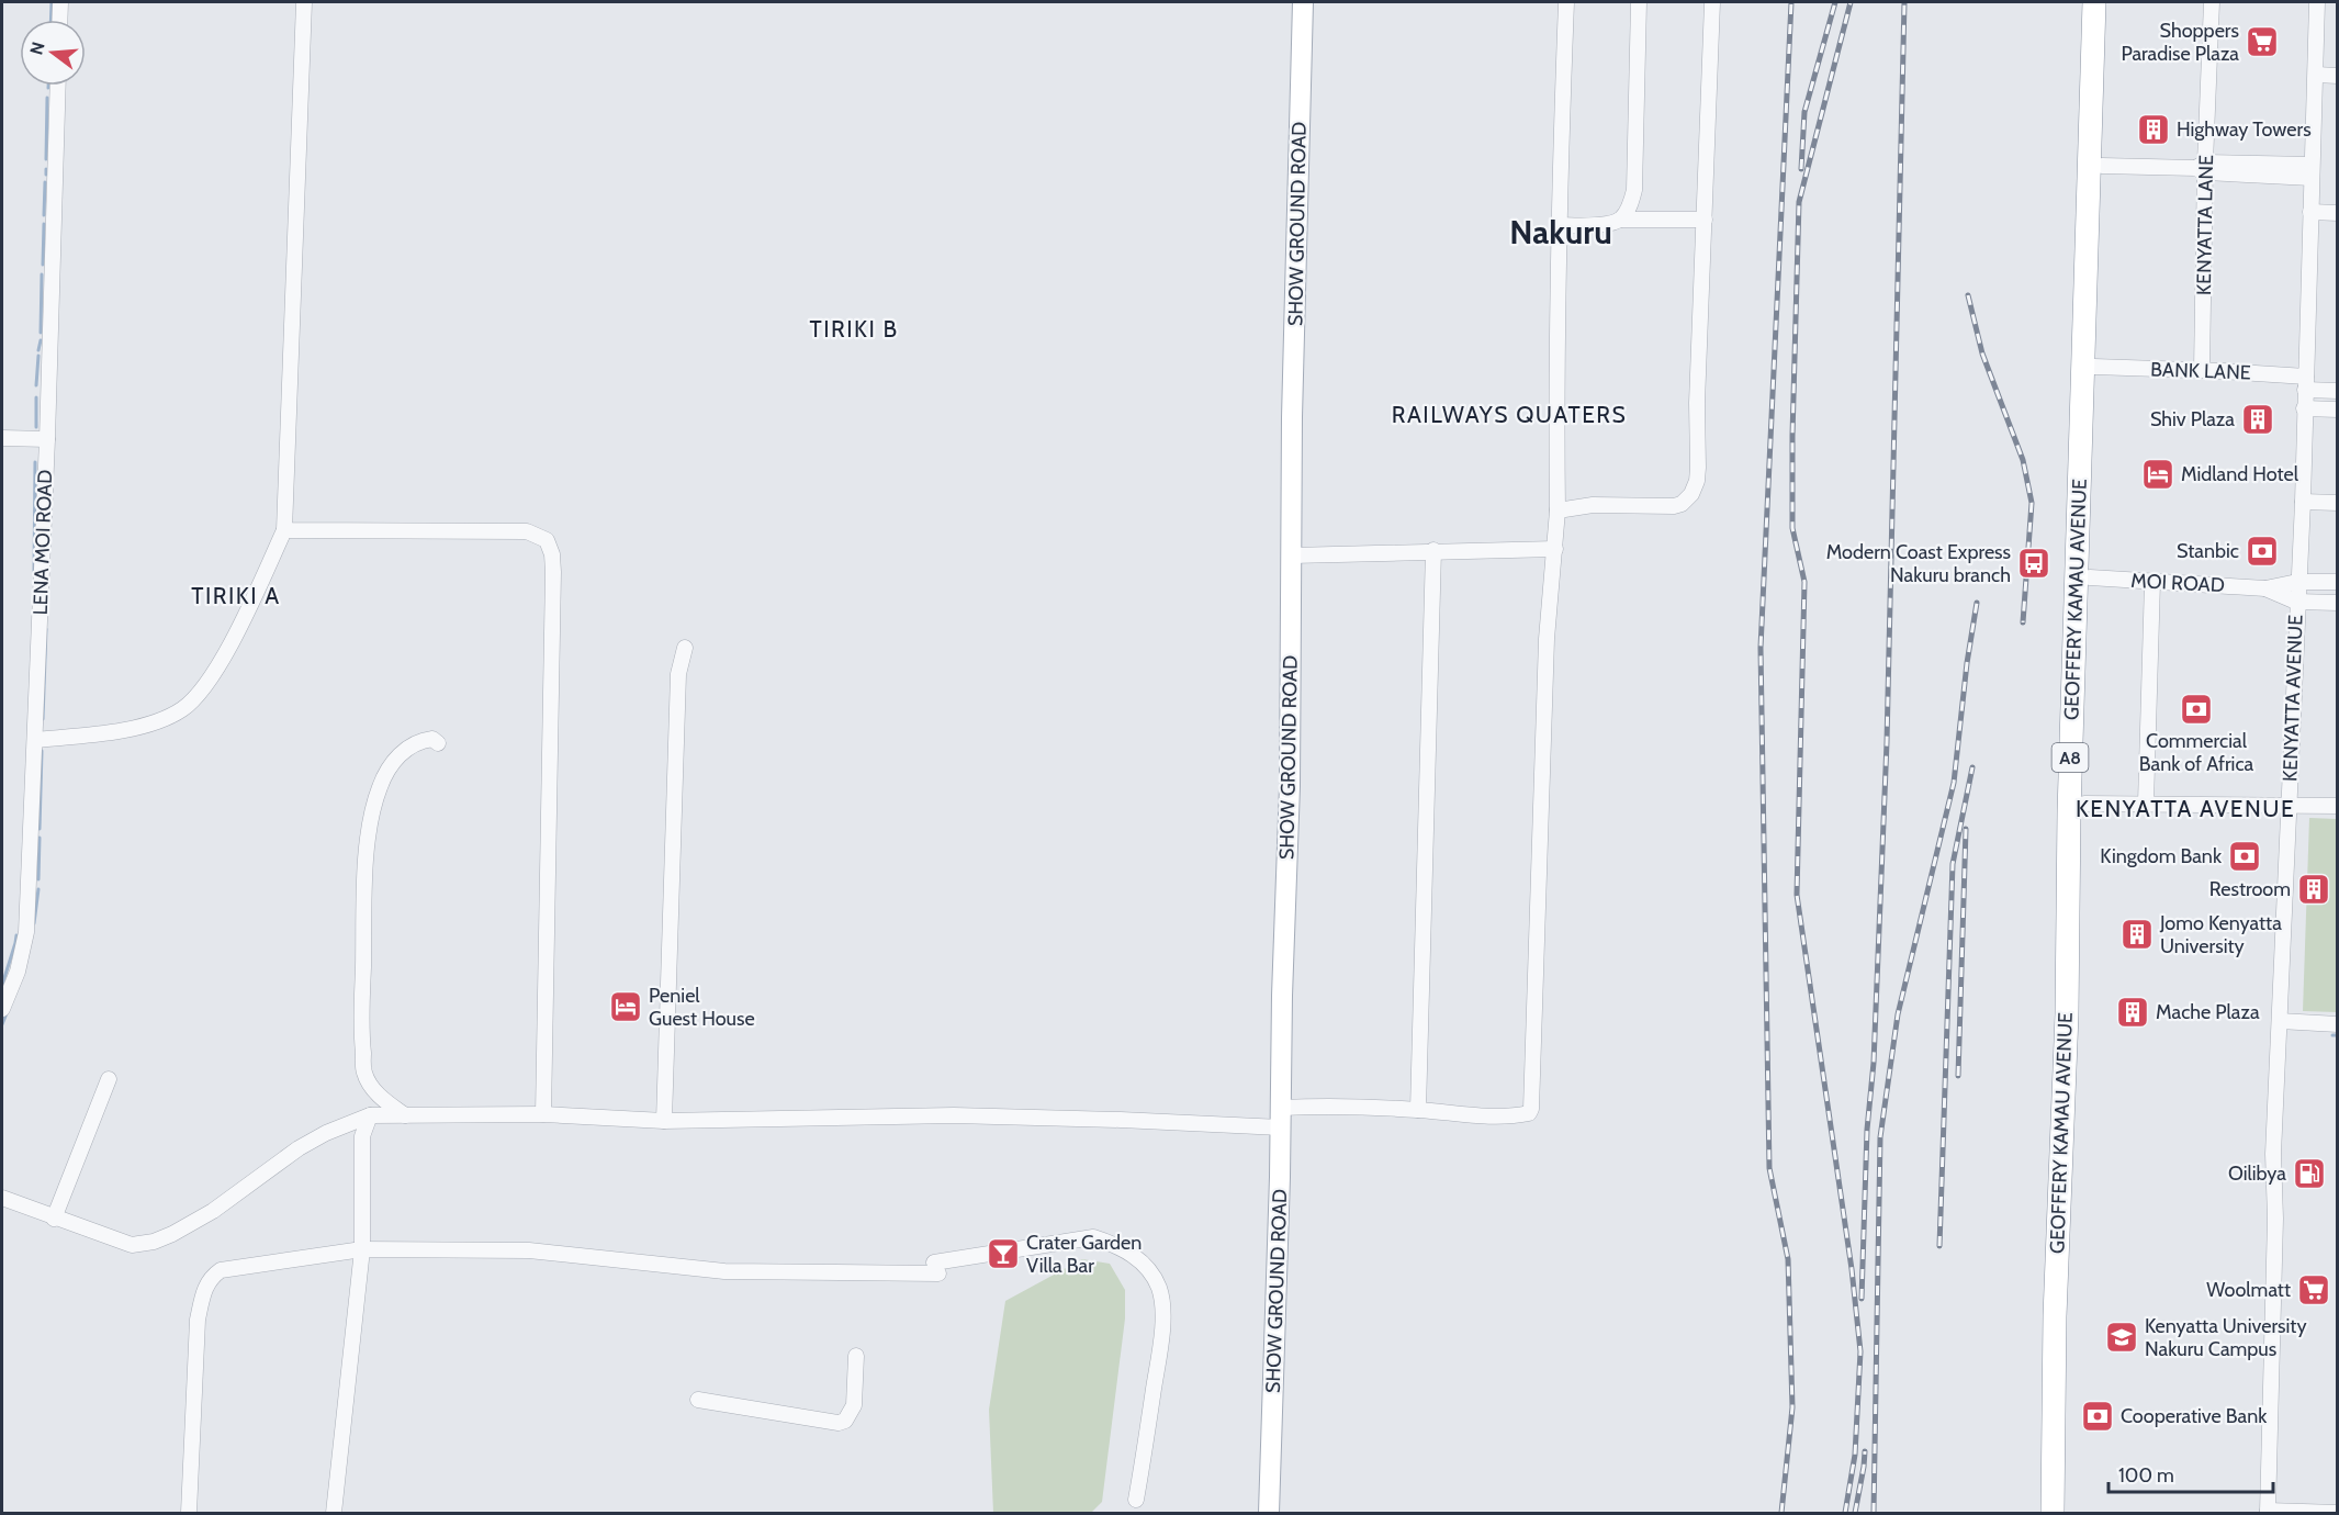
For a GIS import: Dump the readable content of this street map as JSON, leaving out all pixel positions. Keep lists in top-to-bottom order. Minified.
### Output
{"streets":{"highway":["GEOFFERY KAMAU AVENUE","A8"],"main road":["SHOW GROUND ROAD"],"street":["KENYATTA LANE","BANK LANE","LENA MOI ROAD","MOI ROAD","KENYATTA AVENUE"]},"crossings":[["KENYATTA LANE","BANK LANE"],["BANK LANE","GEOFFERY KAMAU AVENUE"],["BANK LANE","KENYATTA AVENUE"],["MOI ROAD","GEOFFERY KAMAU AVENUE"],["MOI ROAD","KENYATTA AVENUE"]],"districts":["Nakuru","TIRIKI B","RAILWAYS QUATERS","TIRIKI A","KENYATTA AVENUE"],"places":{"supermarket":["Shoppers Paradise Plaza","Woolmatt"],"building":["Highway Towers","Shiv Plaza","Restroom","Jomo Kenyatta University","Mache Plaza"],"hotel":["Midland Hotel","Peniel Guest House"],"bank":["Stanbic","Commercial Bank of Africa","Kingdom Bank","Cooperative Bank"],"bus stop":["Modern Coast Express Nakuru branch"],"fuel station":["Oilibya"],"bar":["Crater Garden Villa Bar"],"school or university":["Kenyatta University Nakuru Campus"]},"scale_bar":"100 m","north":"left"}
